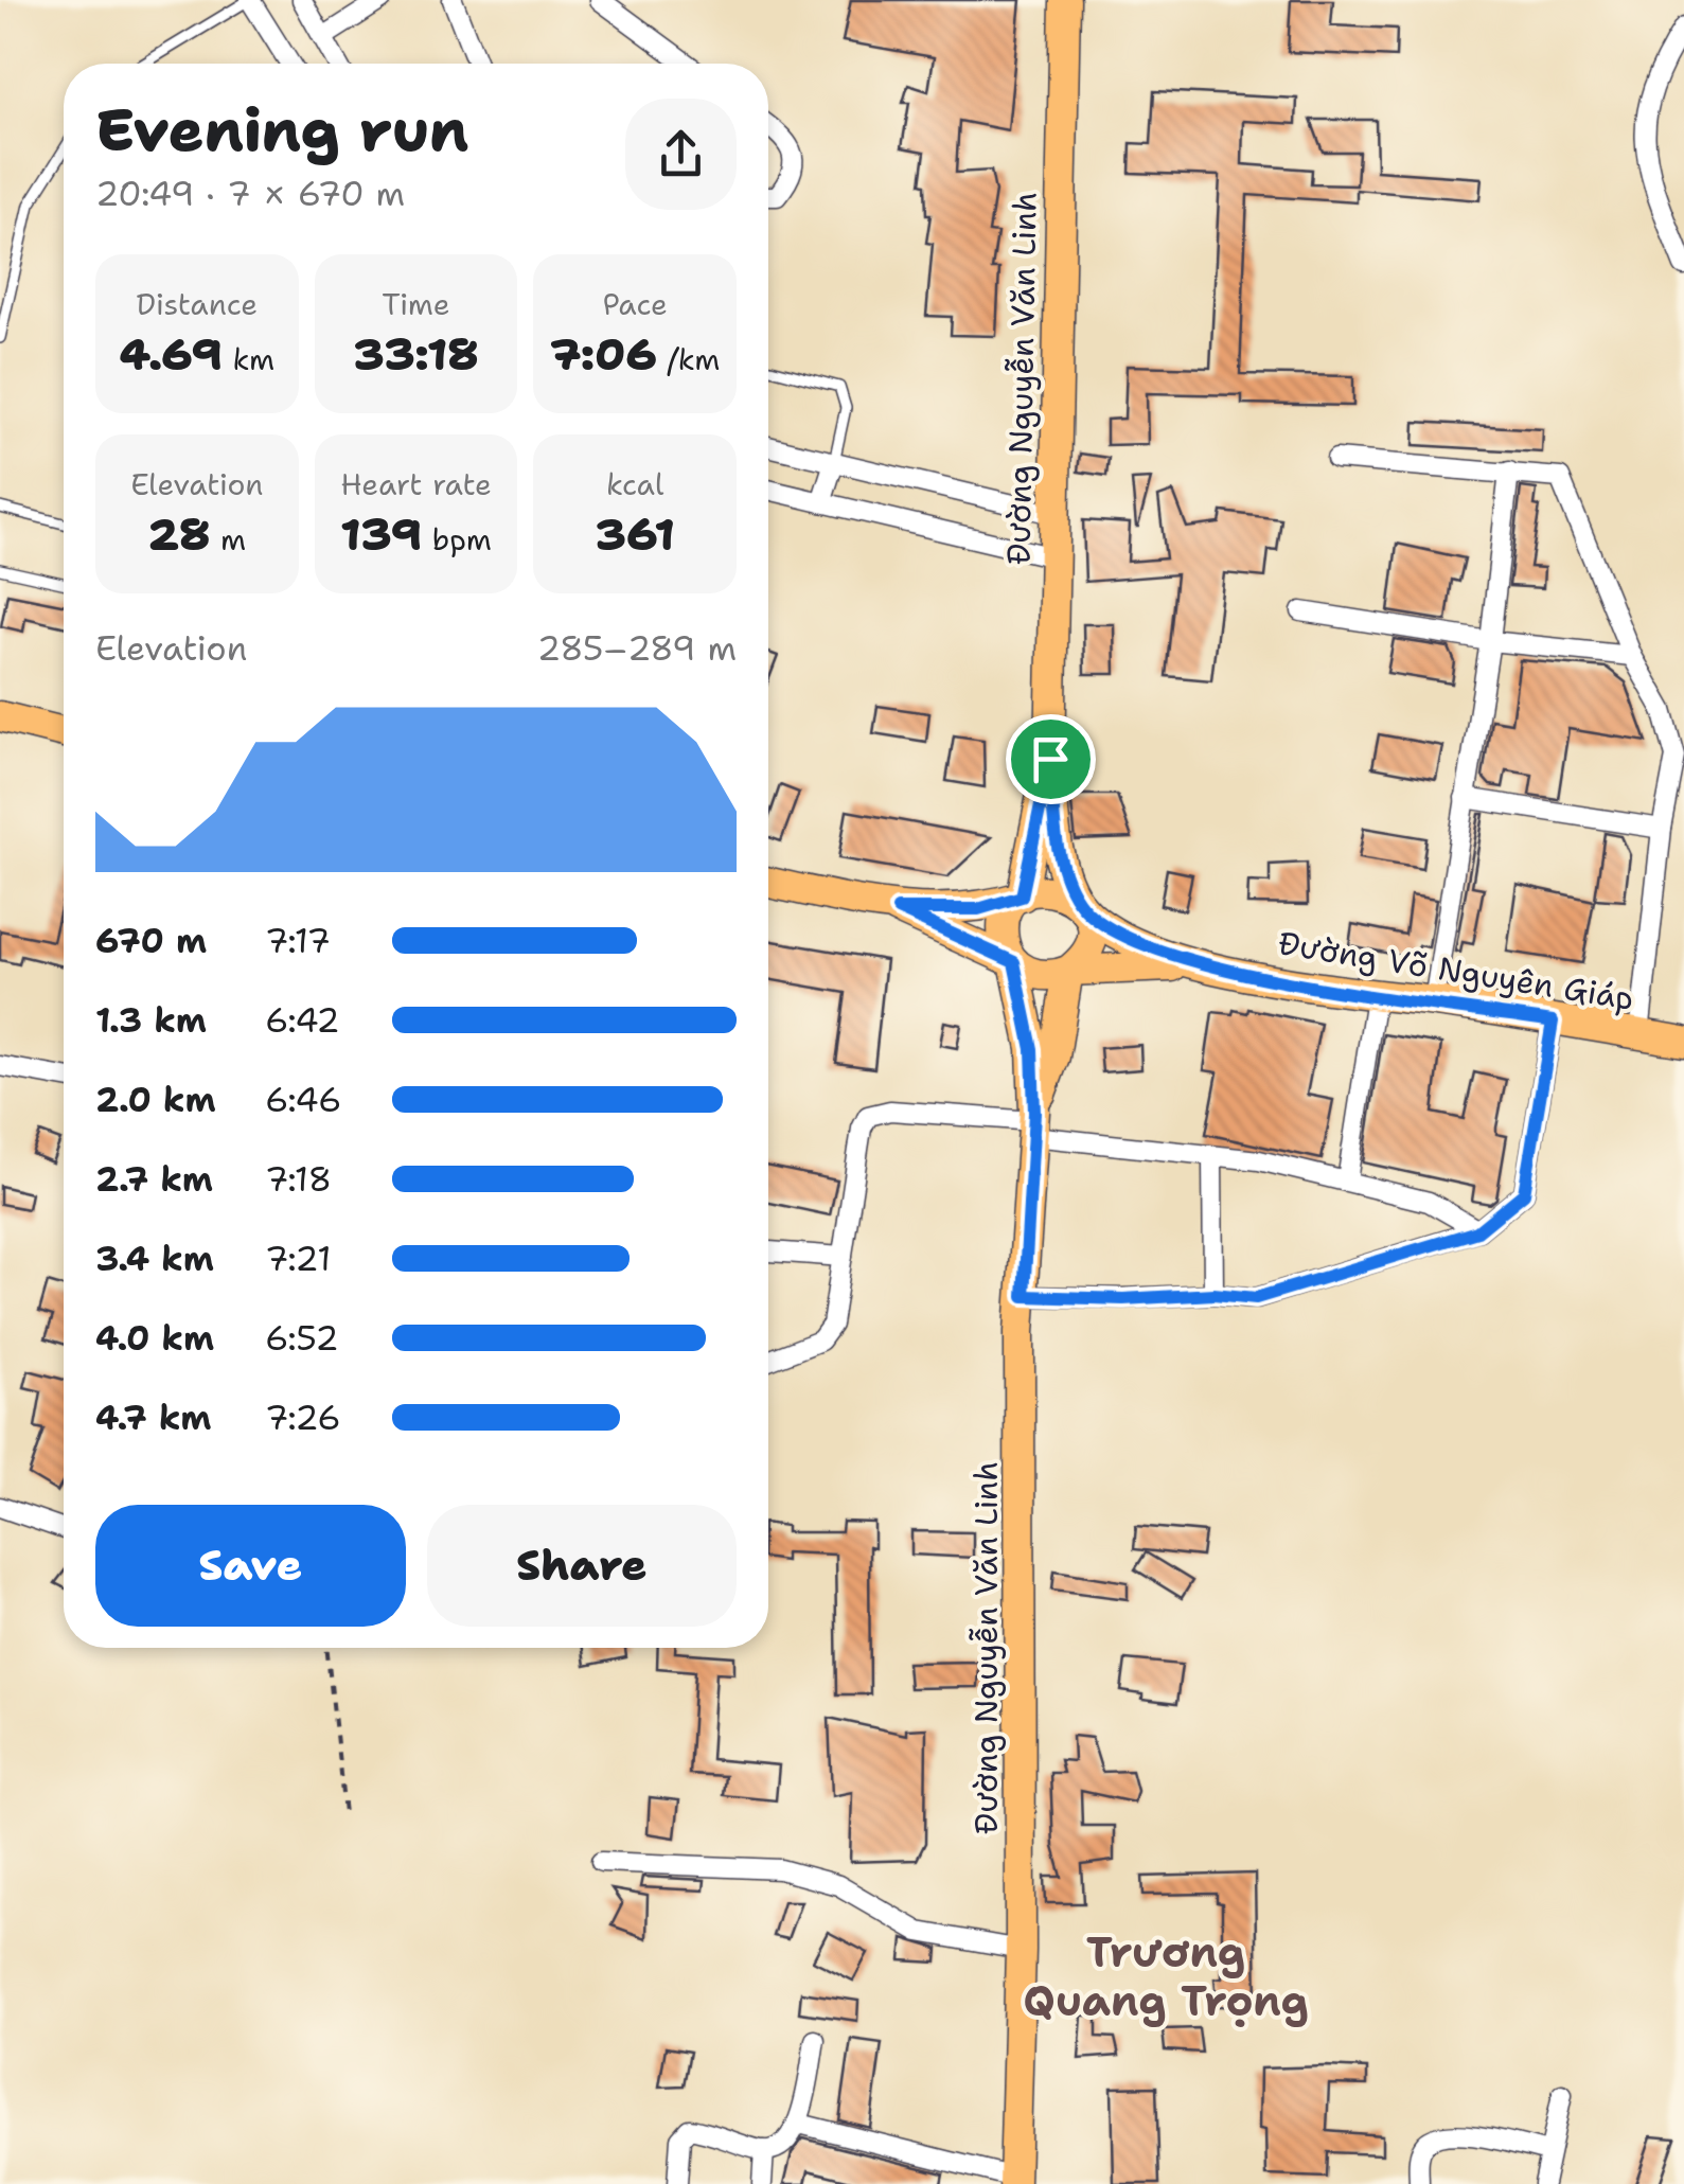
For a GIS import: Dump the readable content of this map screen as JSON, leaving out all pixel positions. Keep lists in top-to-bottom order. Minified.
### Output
{"streets":{"main road":["Đường Nguyễn Văn Linh","Đường Võ Nguyên Giáp"]},"crossings":[["Đường Nguyễn Văn Linh","Đường Võ Nguyên Giáp"]],"districts":["Trương Quang Trọng"],"page":{"heading":["Evening run","20:49 · 7 × 670 m"],"stats":[["Distance","4.69 km"],["Time","33:18"],["Pace","7:06 /km"],["Elevation","28 m"],["Heart rate","139 bpm"],["kcal","361"]],"chart":["Elevation","285–289 m"],"list":[{"name":"670 m","note":"7:17"},{"name":"1.3 km","note":"6:42"},{"name":"2.0 km","note":"6:46"},{"name":"2.7 km","note":"7:18"},{"name":"3.4 km","note":"7:21"},{"name":"4.0 km","note":"6:52"},{"name":"4.7 km","note":"7:26"}],"buttons":["Save","Share"]}}
